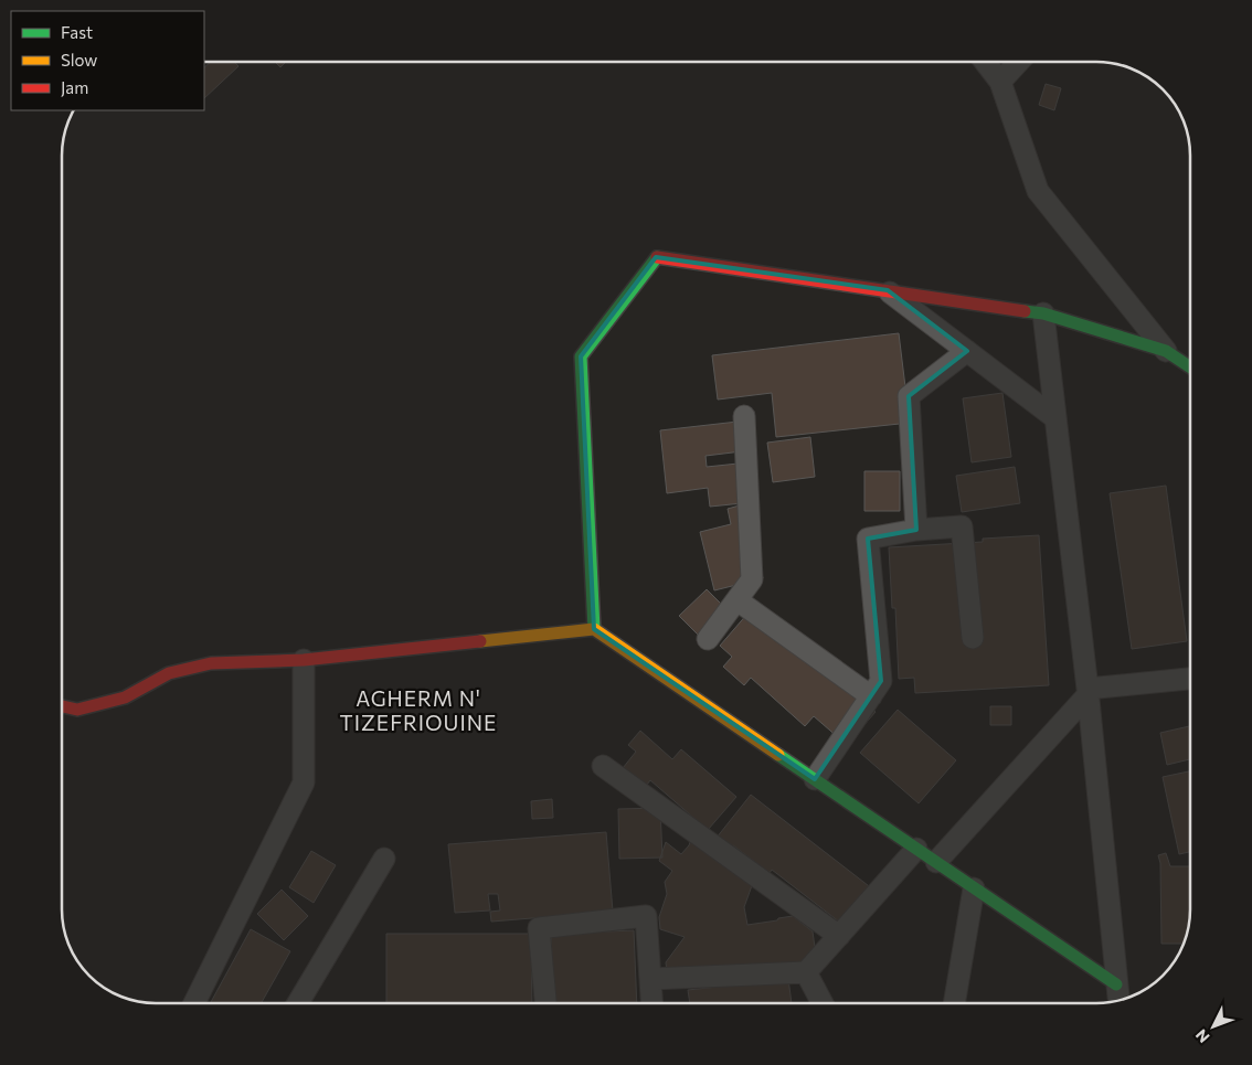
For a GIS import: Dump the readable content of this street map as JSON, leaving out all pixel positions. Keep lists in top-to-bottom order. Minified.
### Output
{"districts":["AGHERM N' TIZEFRIOUINE"],"legend":["Fast","Slow","Jam"],"north":"bottom left"}
